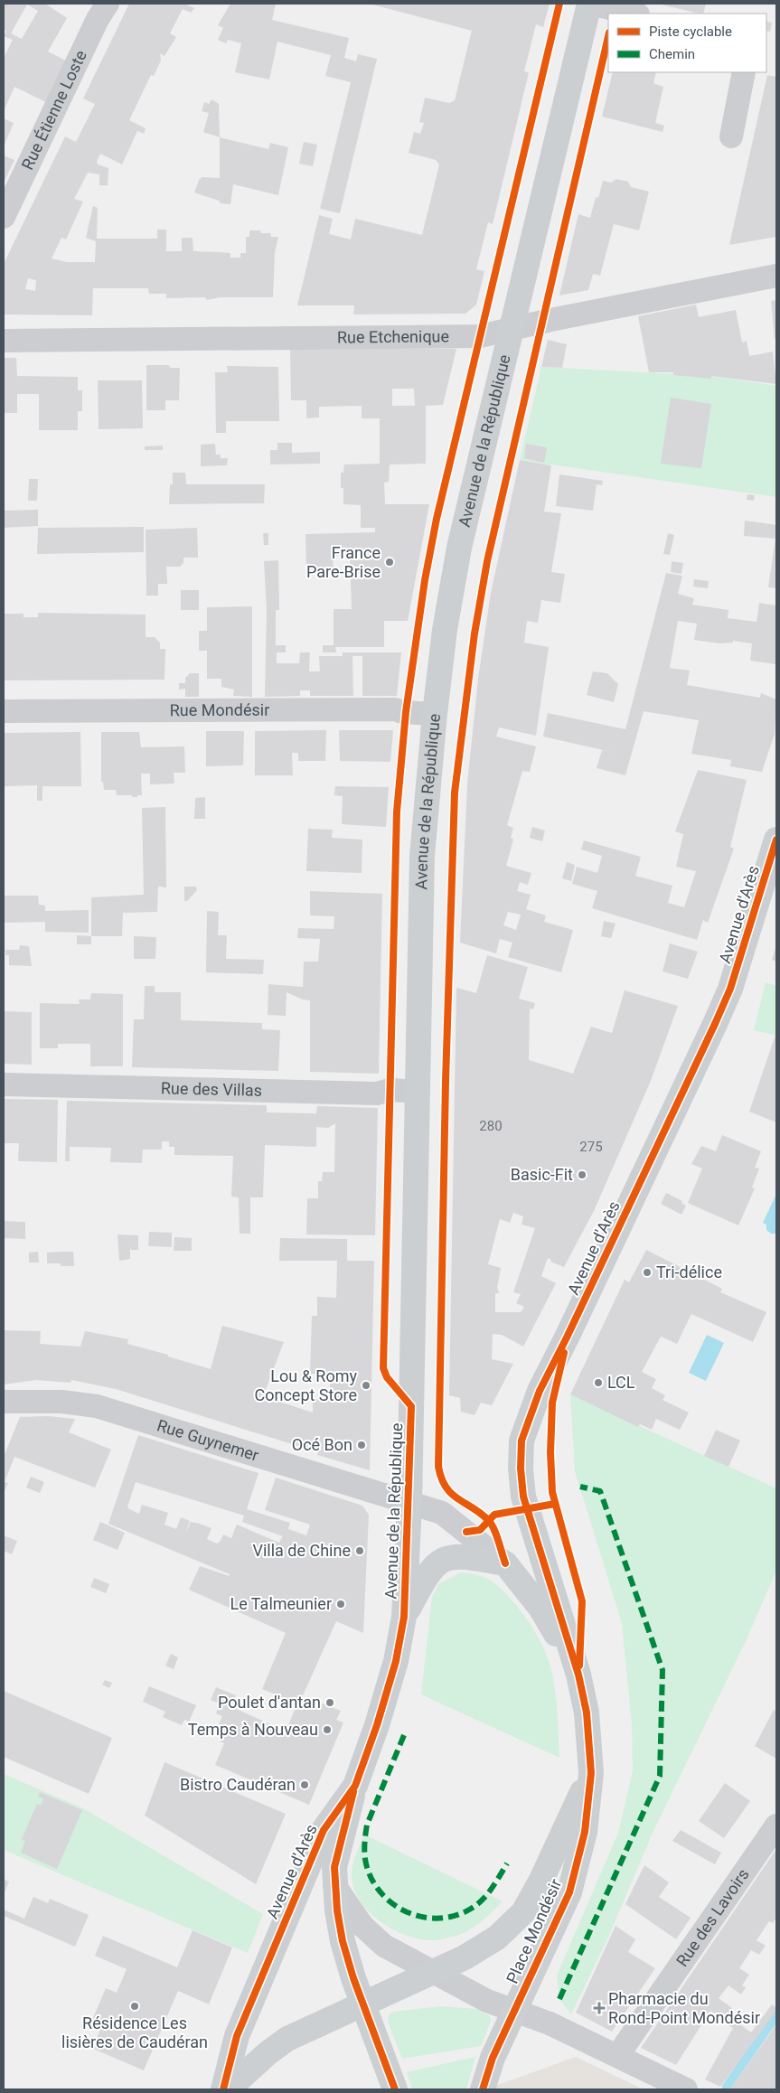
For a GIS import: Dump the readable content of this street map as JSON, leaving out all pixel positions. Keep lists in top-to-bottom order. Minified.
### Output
{"streets":{"main road":["Avenue de la République","Avenue d'Arès","Place Mondésir"],"street":["Rue Étienne Loste","Rue Etchenique","Rue Mondésir","Rue des Villas","Rue Guynemer","Rue des Lavoirs"]},"crossings":[["Rue Etchenique","Avenue de la République"],["Avenue de la République","Rue Mondésir"],["Avenue de la République","Avenue d'Arès"],["Avenue de la République","Rue des Villas"],["Avenue de la République","Rue Guynemer"],["Avenue d'Arès","Place Mondésir"]],"places":{"other":["France Pare-Brise","Basic-Fit","Tri-délice","LCL","Lou & Romy Concept Store","Océ Bon","Villa de Chine","Le Talmeunier","Poulet d'antan","Temps à Nouveau","Bistro Caudéran","Résidence Les lisières de Caudéran"],"health":["Pharmacie du Rond-Point Mondésir"]},"house_numbers":["280","275"],"legend":["Piste cyclable","Chemin"]}
